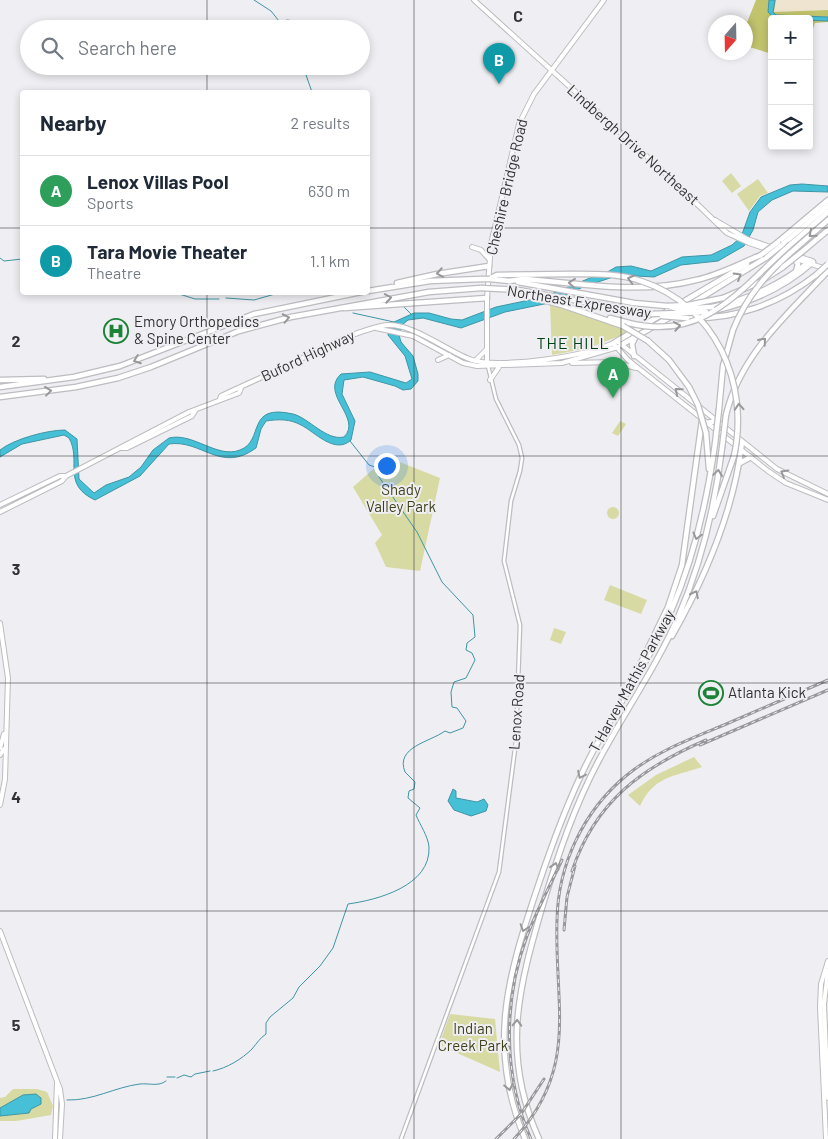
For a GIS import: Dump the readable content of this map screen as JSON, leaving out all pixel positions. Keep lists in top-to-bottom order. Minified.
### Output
{"streets":{"highway":["Northeast Expressway","T Harvey Mathis Parkway"],"main road":["Lindbergh Drive Northeast","Cheshire Bridge Road","Buford Highway","Lenox Road"]},"crossings":[["Lindbergh Drive Northeast","Cheshire Bridge Road"],["Lindbergh Drive Northeast","T Harvey Mathis Parkway"],["Cheshire Bridge Road","Northeast Expressway"],["Cheshire Bridge Road","Lenox Road"],["Northeast Expressway","Lenox Road"],["Buford Highway","Lenox Road"]],"districts":["THE HILL"],"parks":["Shady Valley Park","Indian Creek Park"],"places":{"hospital":["Emory Orthopedics & Spine Center"],"sports":["Atlanta Kick"]},"north":"bottom","page":{"map_buttons":["+","−"],"search":"Search here","pins":["B","A"],"heading":["Nearby","2 results"],"list":[{"mark":"A","name":"Lenox Villas Pool","note":"Sports","value":"630 m"},{"mark":"B","name":"Tara Movie Theater","note":"Theatre","value":"1.1 km"}]},"grid":{"columns":["C"],"rows":["2","3","4","5"]}}
